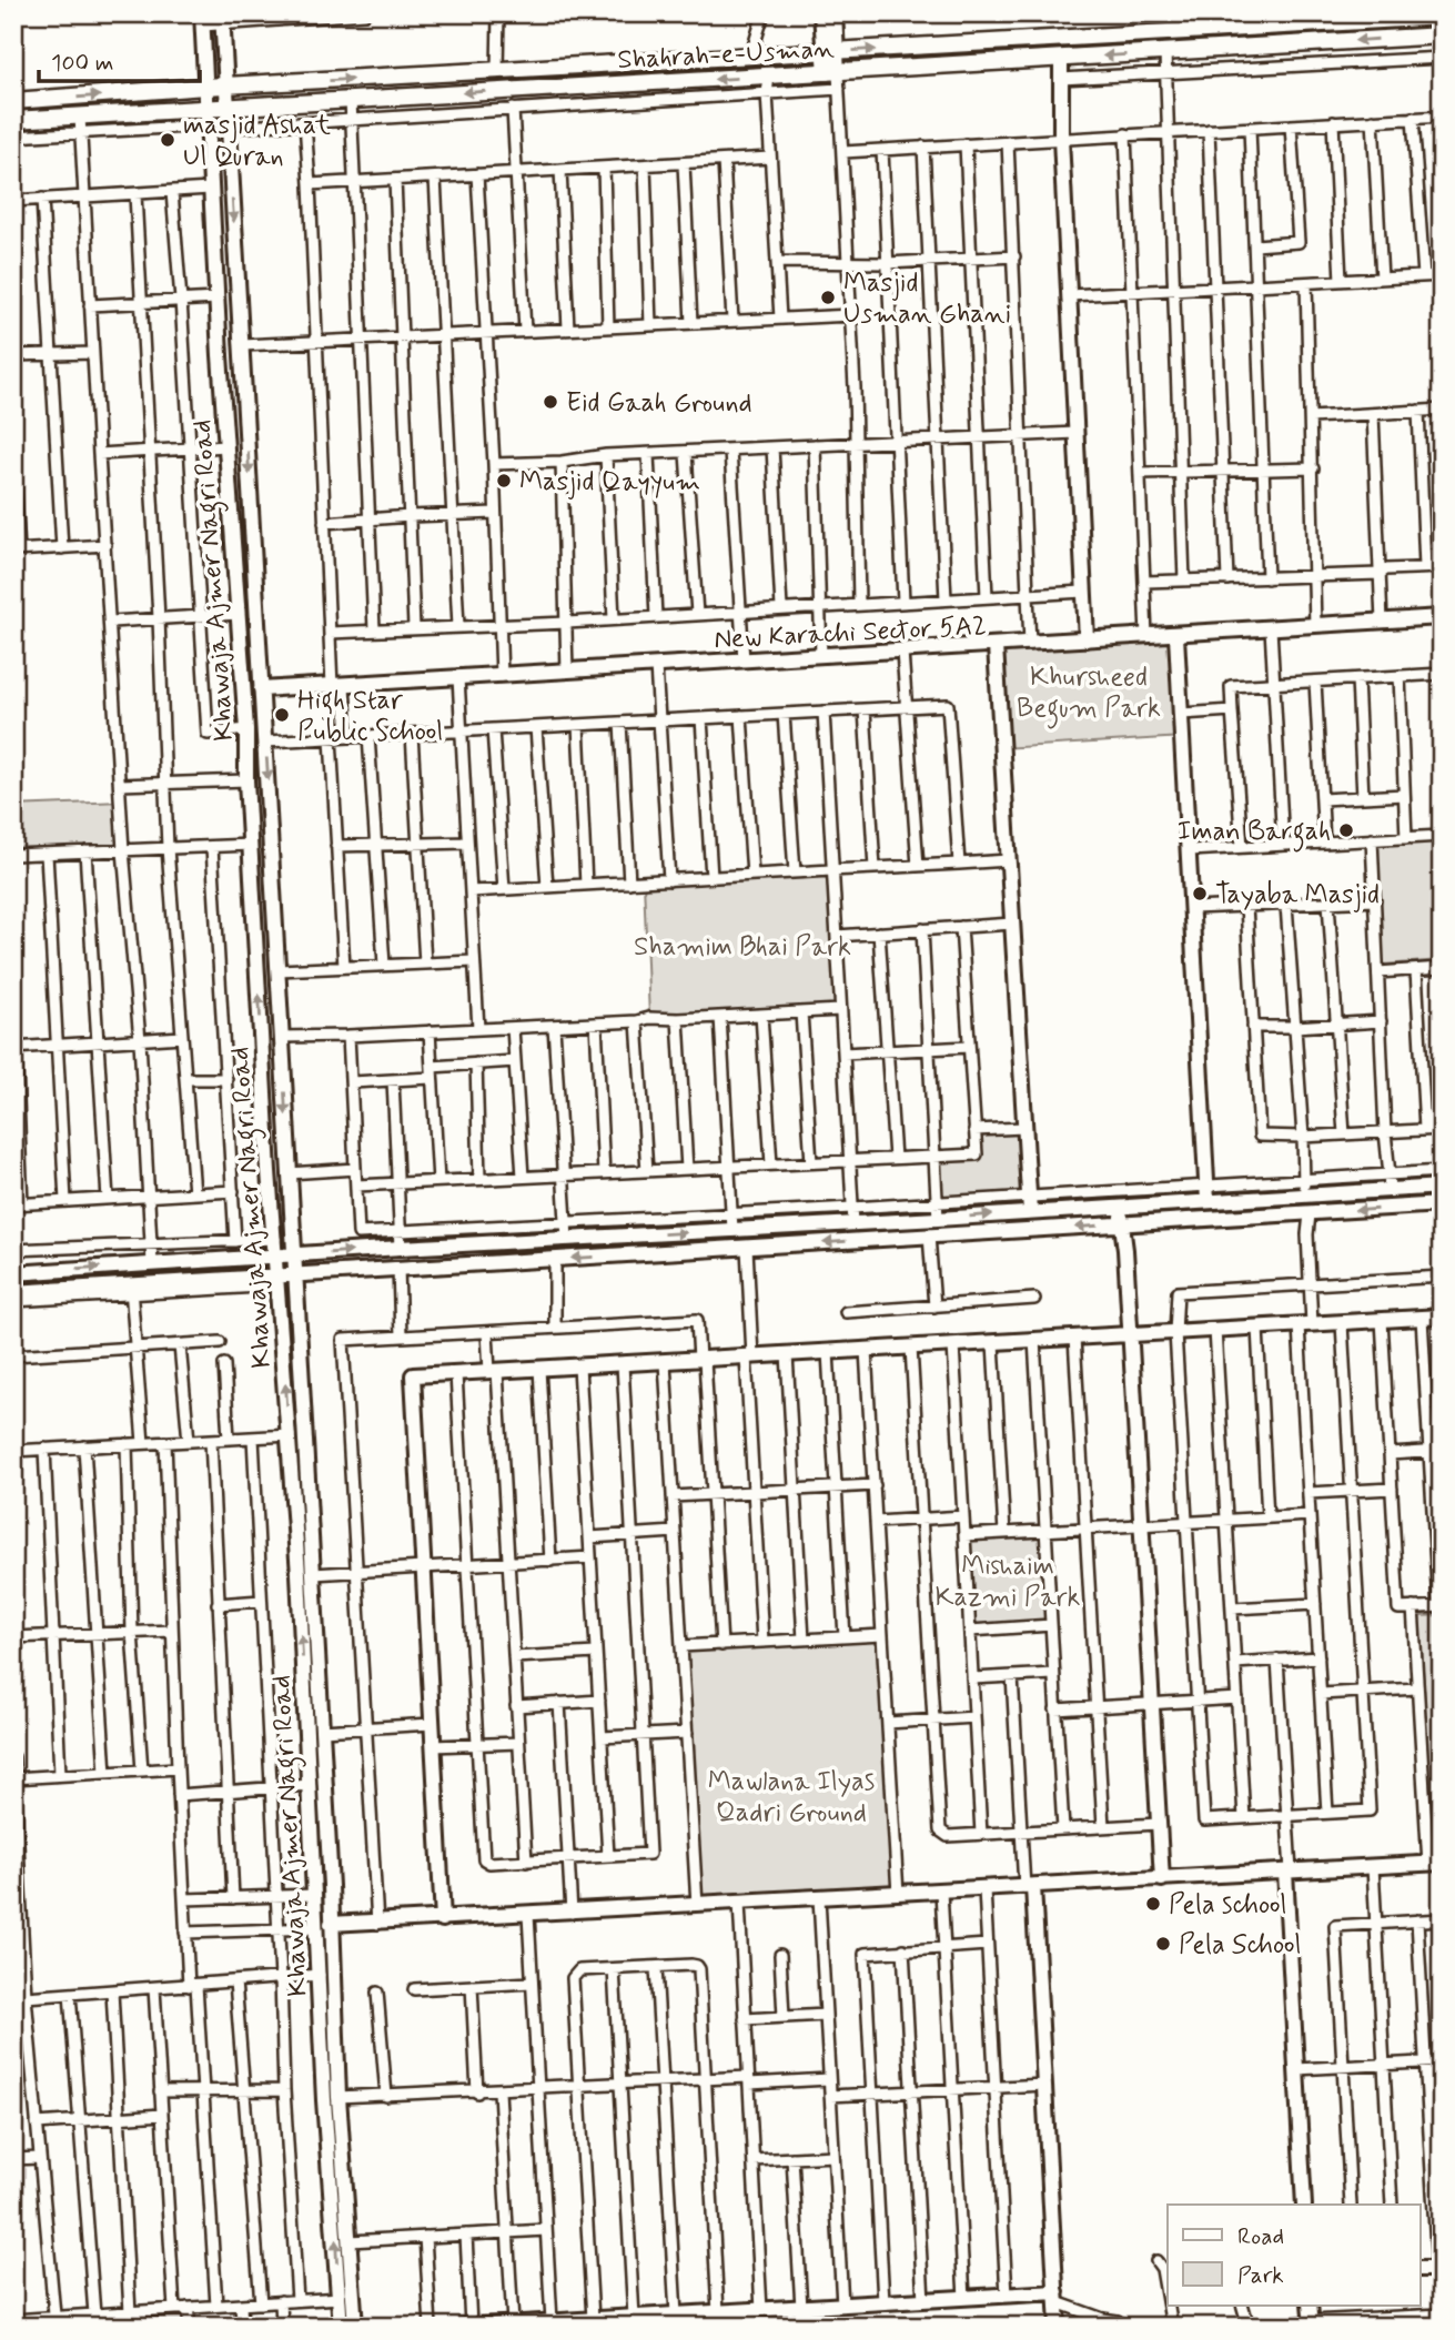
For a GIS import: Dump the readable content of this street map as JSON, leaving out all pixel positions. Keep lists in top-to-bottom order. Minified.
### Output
{"streets":{"main road":["Shahrah-e-Usman"],"street":["Khawaja Ajmer Nagri Road","New Karachi Sector 5A2"]},"crossings":[["Shahrah-e-Usman","Khawaja Ajmer Nagri Road"],["Khawaja Ajmer Nagri Road","New Karachi Sector 5A2"]],"parks":["Khursheed Begum Park","Shamim Bhai Park","Mishaim Kazmi Park","Mawlana Ilyas Qadri Ground"],"places":["masjid Ashat Ul Quran","Masjid Usman Ghani","Eid Gaah Ground","Masjid Qayyum","High Star Public School","Iman Bargah","Tayaba Masjid","Pela school","Pela School"],"legend":["Road","Park"],"scale_bar":"100 m"}
